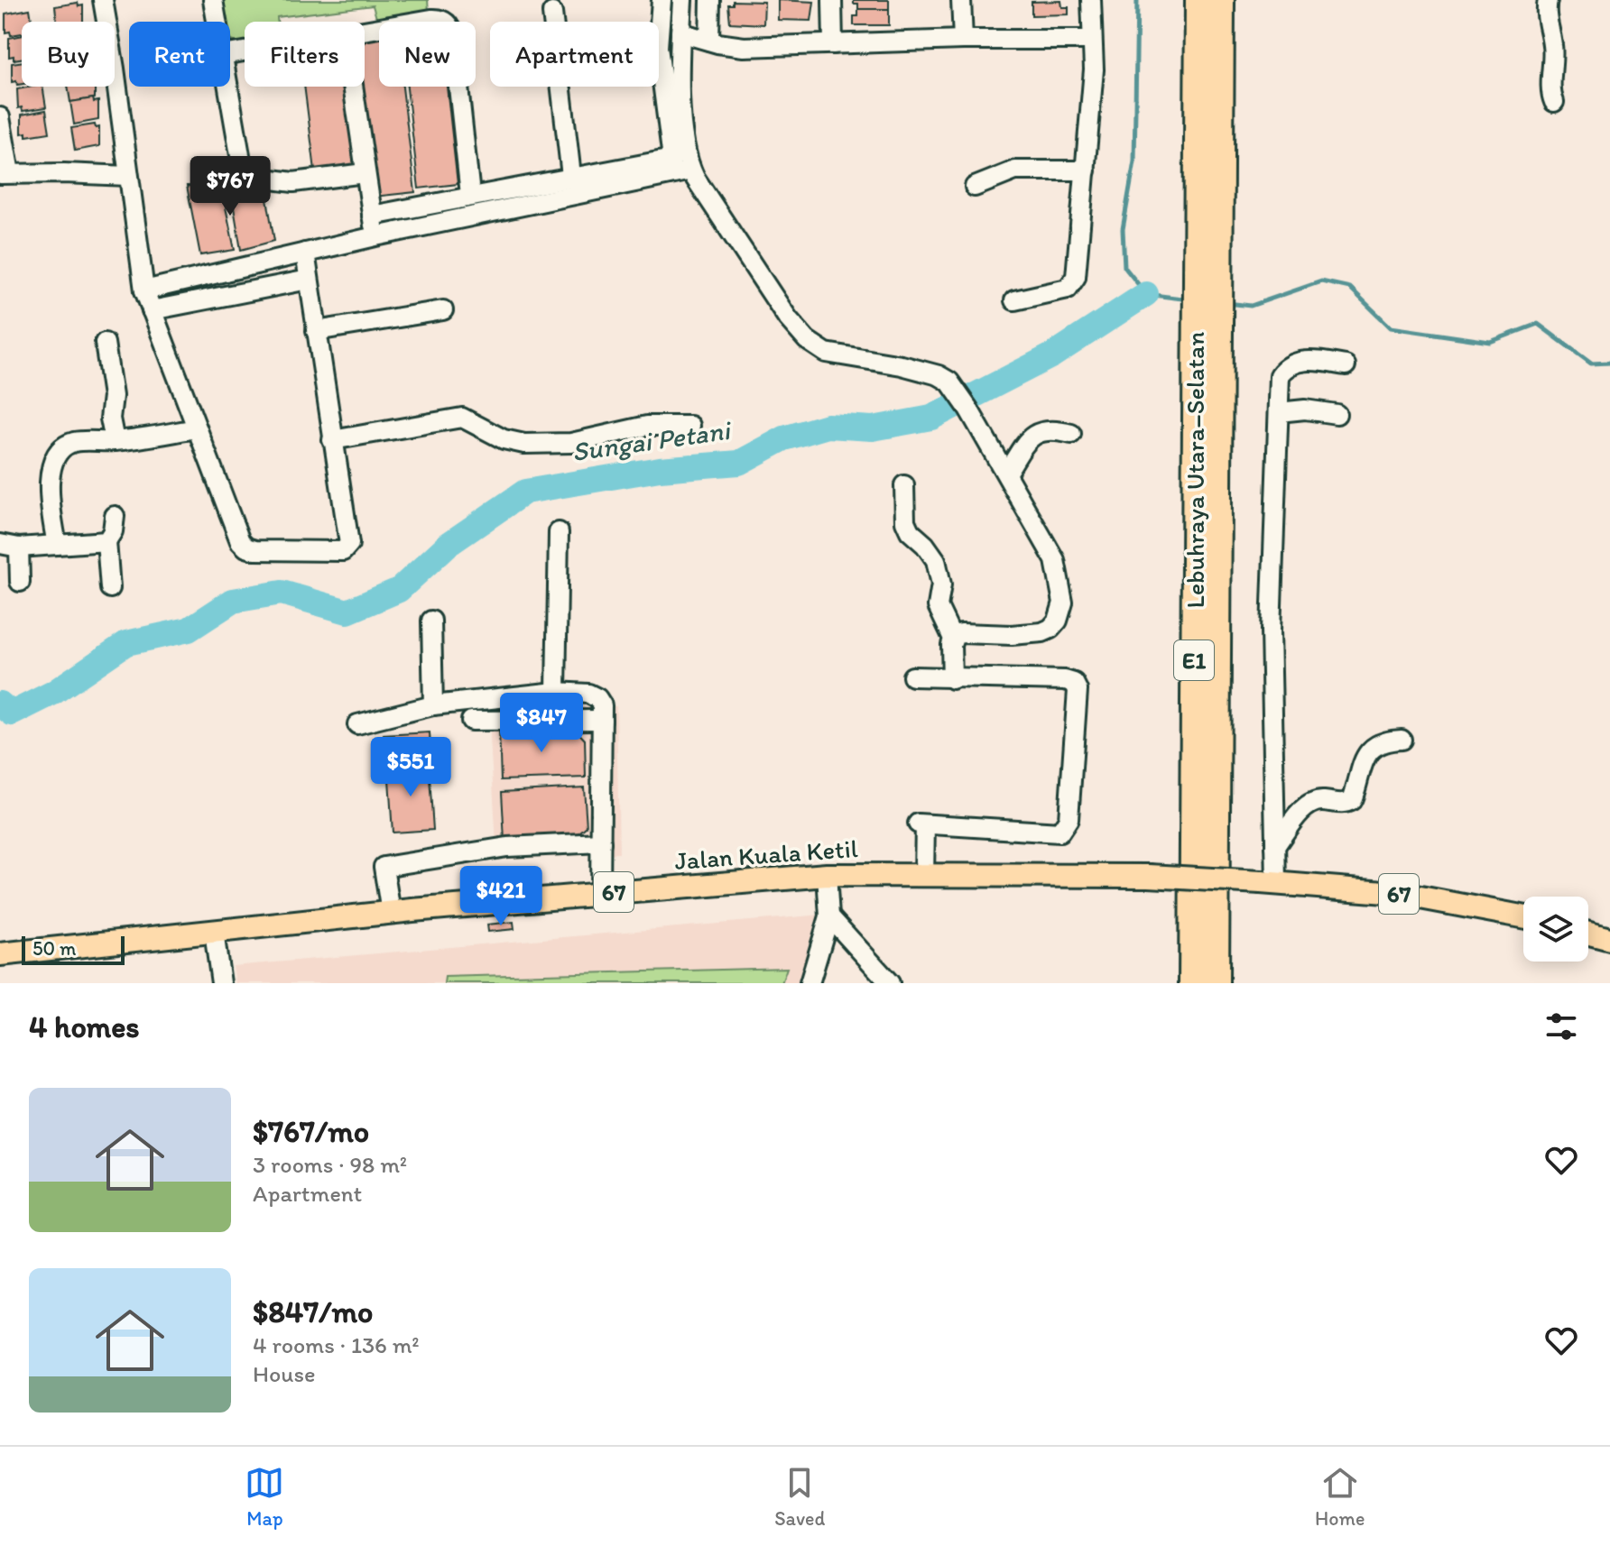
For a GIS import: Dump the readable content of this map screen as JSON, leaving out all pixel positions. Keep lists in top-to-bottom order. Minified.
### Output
{"streets":{"highway":["Lebuhraya Utara–Selatan","E1"],"main road":["Jalan Kuala Ketil","67"]},"water":["Sungai Petani"],"scale_bar":"50 m","page":{"chip":["Buy","Rent","Filters","New","Apartment"],"price":["$767","$847","$551","$421"],"scale":"50 m","heading":"4 homes","list":[{"name":"$767/mo","note":"3 rooms · 98 m² · Apartment"},{"name":"$847/mo","note":"4 rooms · 136 m² · House"}],"tabs":["Map","Saved","Home"]}}
